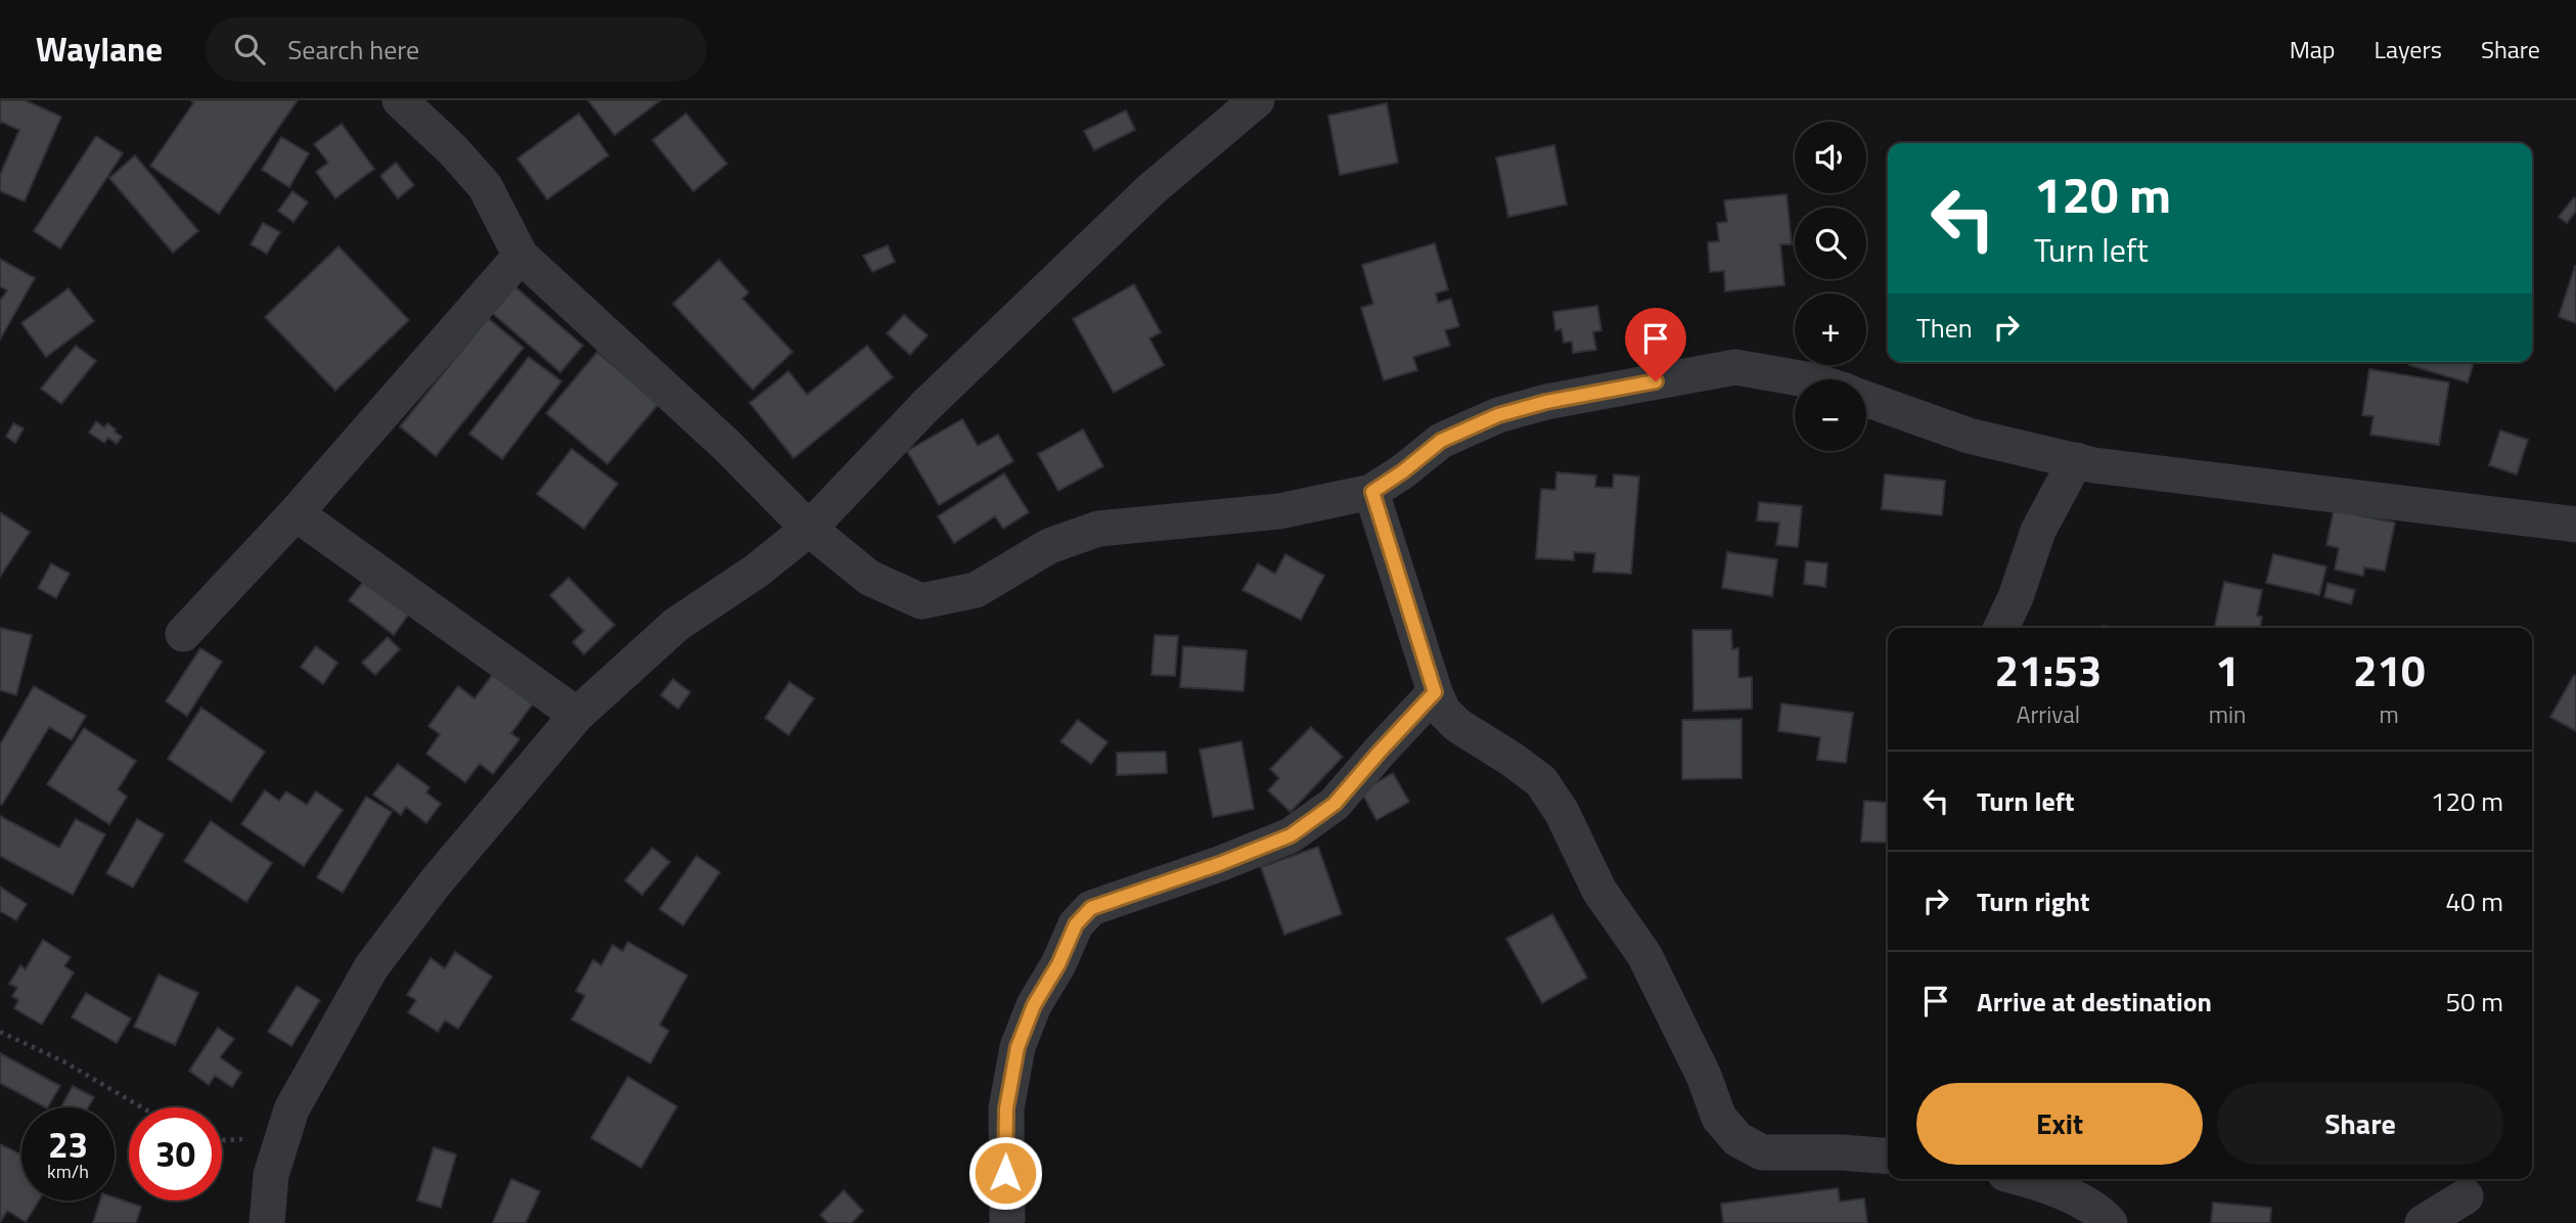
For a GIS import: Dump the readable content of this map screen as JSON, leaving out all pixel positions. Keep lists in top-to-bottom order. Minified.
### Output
{"page":{"header":"Waylane","search":"Search here","nav":["Map","Layers","Share"],"map_buttons":["+","−"],"turn":["120 m","Turn left"],"then":"Then","eta":["21:53","Arrival","1","min","210","m"],"list":[{"name":"Turn left","value":"120 m"},{"name":"Turn right","value":"40 m"},{"name":"Arrive at destination","value":"50 m"}],"buttons":["Exit","Share"],"speed":"23 km/h","limit":"30"}}
